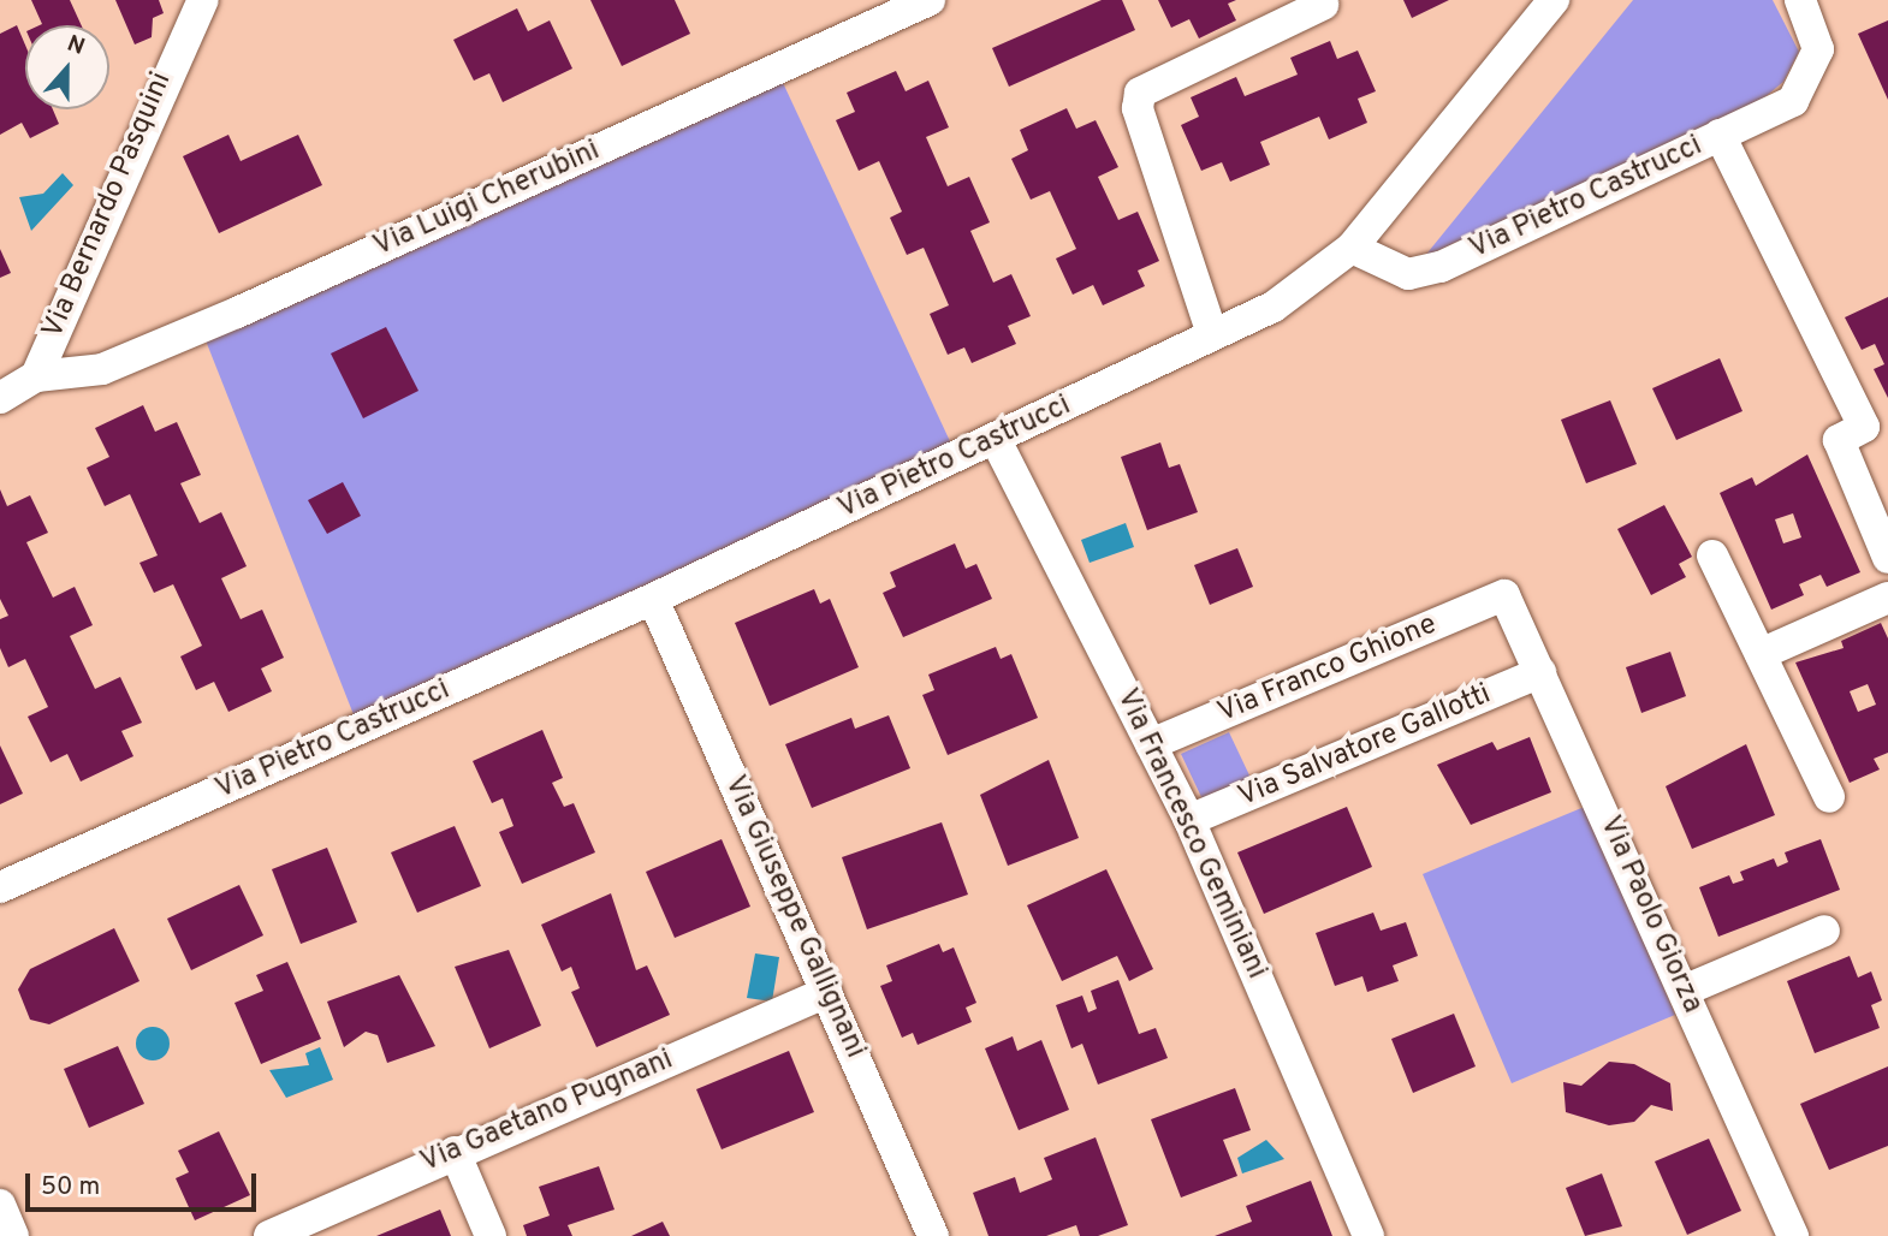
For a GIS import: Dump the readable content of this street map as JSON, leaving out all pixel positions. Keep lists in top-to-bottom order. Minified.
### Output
{"streets":{"street":["Via Pietro Castrucci","Via Luigi Cherubini","Via Bernardo Pasquini","Via Franco Ghione","Via Salvatore Gallotti","Via Francesco Geminiani","Via Paolo Giorza","Via Giuseppe Gallignani","Via Gaetano Pugnani"]},"crossings":[["Via Pietro Castrucci","Via Francesco Geminiani"],["Via Pietro Castrucci","Via Giuseppe Gallignani"],["Via Luigi Cherubini","Via Bernardo Pasquini"],["Via Franco Ghione","Via Francesco Geminiani"],["Via Franco Ghione","Via Paolo Giorza"],["Via Salvatore Gallotti","Via Francesco Geminiani"],["Via Salvatore Gallotti","Via Paolo Giorza"],["Via Giuseppe Gallignani","Via Gaetano Pugnani"]],"scale_bar":"50 m","north":"top"}
